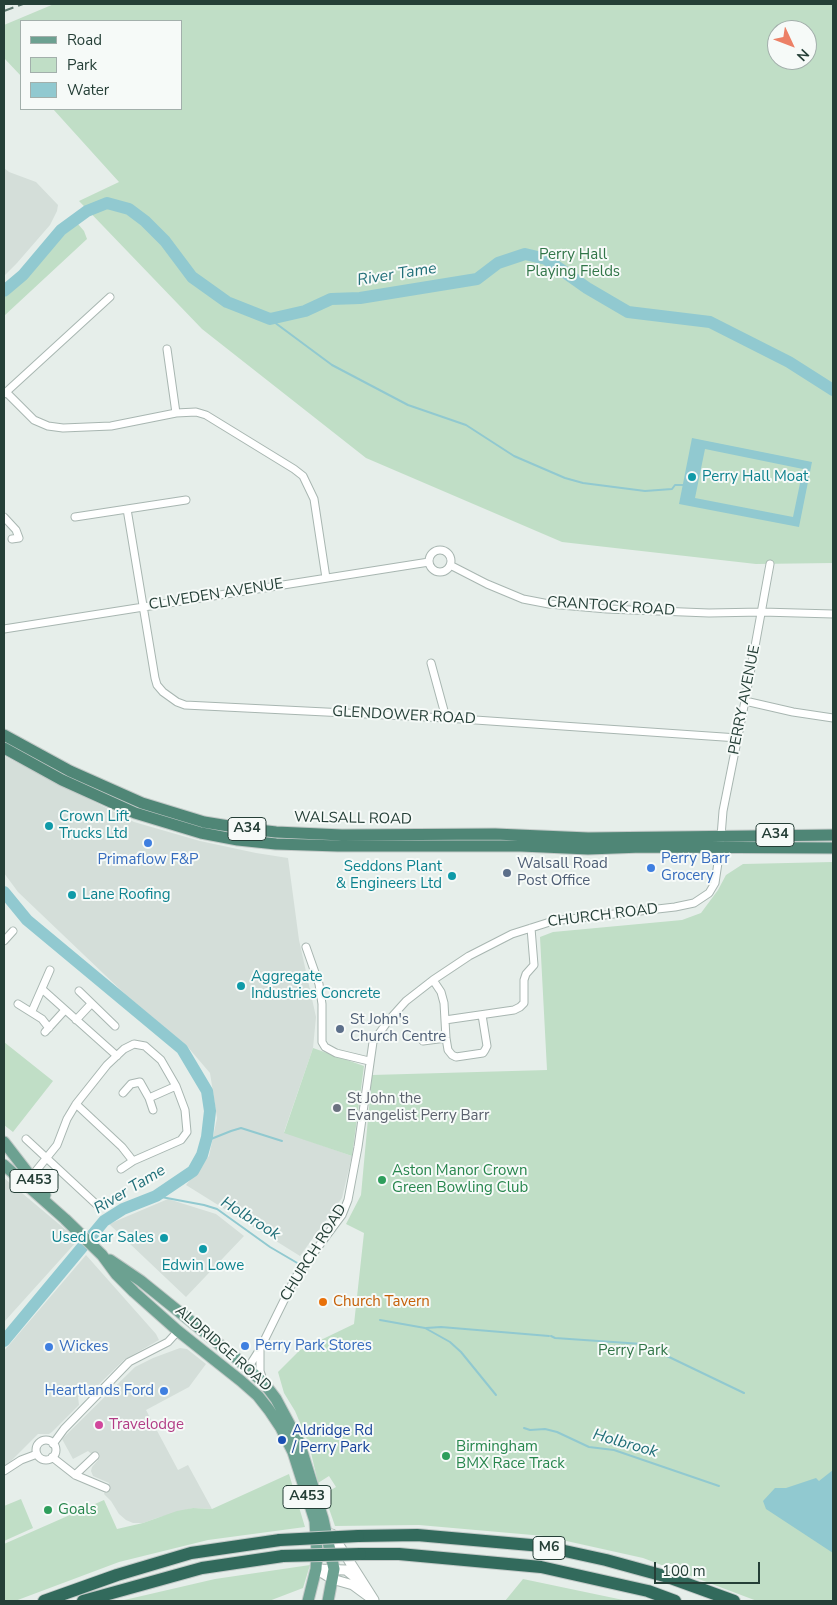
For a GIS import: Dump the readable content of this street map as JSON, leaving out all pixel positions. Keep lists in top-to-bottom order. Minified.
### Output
{"streets":{"highway":["WALSALL ROAD","A34","M6"],"main road":["A453","ALDRIDGE ROAD"],"street":["CLIVEDEN AVENUE","CRANTOCK ROAD","PERRY AVENUE","GLENDOWER ROAD","CHURCH ROAD"]},"crossings":[["CLIVEDEN AVENUE","CRANTOCK ROAD"],["CLIVEDEN AVENUE","GLENDOWER ROAD"],["CRANTOCK ROAD","PERRY AVENUE"],["PERRY AVENUE","GLENDOWER ROAD"],["PERRY AVENUE","WALSALL ROAD"],["WALSALL ROAD","CHURCH ROAD"],["CHURCH ROAD","ALDRIDGE ROAD"],["A453","ALDRIDGE ROAD"]],"water":["River Tame","Holbrook"],"parks":["Perry Hall Playing Fields","Perry Park"],"places":["Perry Hall Moat","Crown Lift Trucks Ltd","Primaflow F&P","Perry Barr Grocery","Walsall Road Post Office","Seddons Plant & Engineers Ltd","Lane Roofing","Aggregate Industries Concrete","St John's Church Centre","St John the Evangelist Perry Barr","Aston Manor Crown Green Bowling Club","Used Car Sales","Edwin Lowe","Church Tavern","Perry Park Stores","Wickes","Heartlands Ford","Travelodge","Aldridge Rd / Perry Park","Birmingham BMX Race Track","Goals"],"legend":["Road","Park","Water"],"scale_bar":"100 m","north":"bottom right"}
